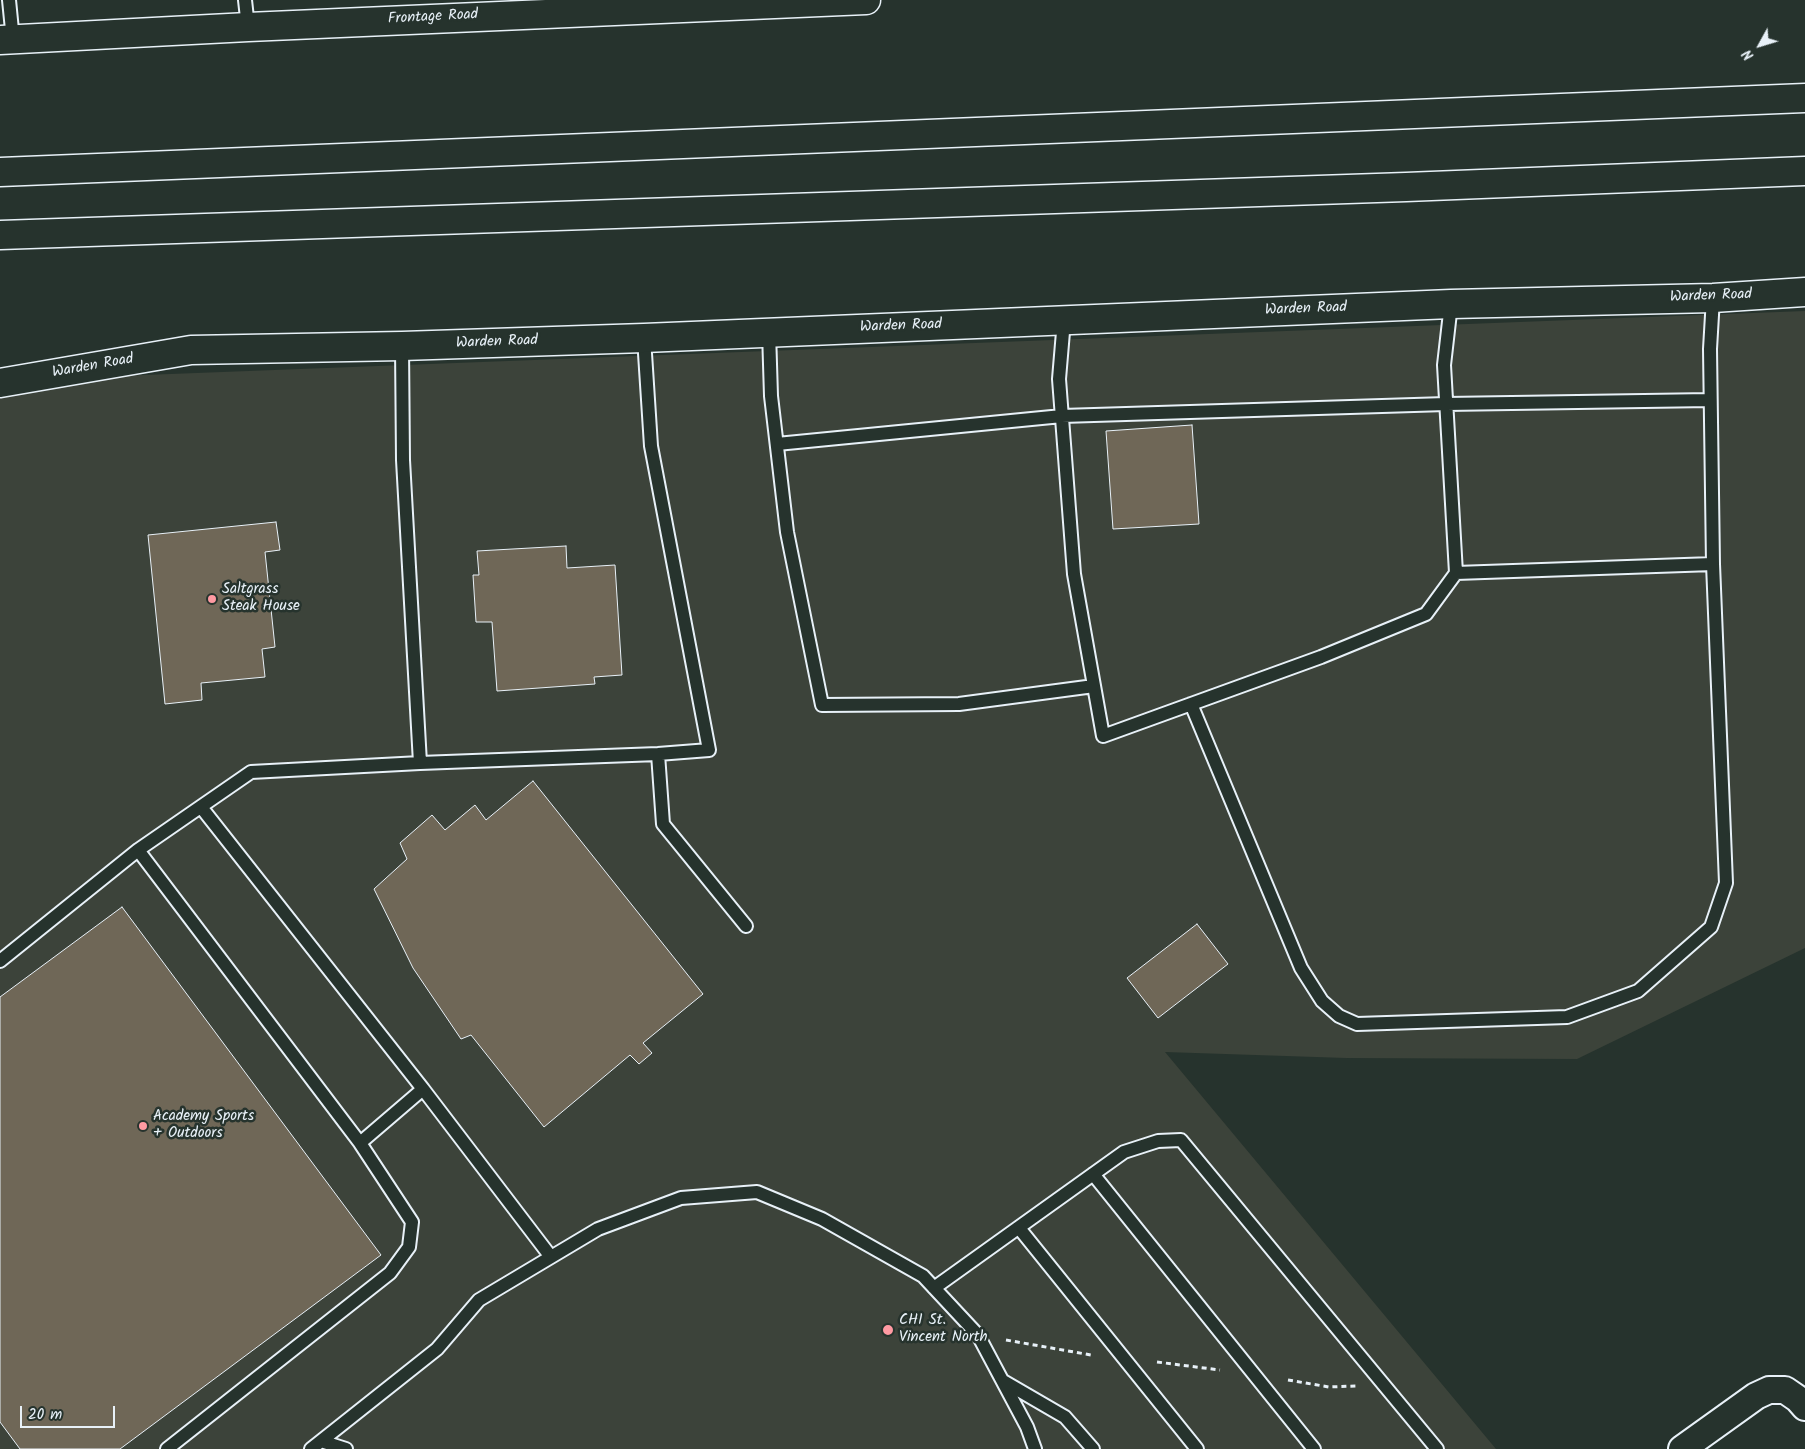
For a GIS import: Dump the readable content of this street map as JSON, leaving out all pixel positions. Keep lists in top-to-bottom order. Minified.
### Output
{"streets":{"main road":["Frontage Road","Warden Road"]},"places":["Saltgrass Steak House","Academy Sports + Outdoors","CHI St. Vincent North"],"scale_bar":"20 m","north":"bottom left"}
